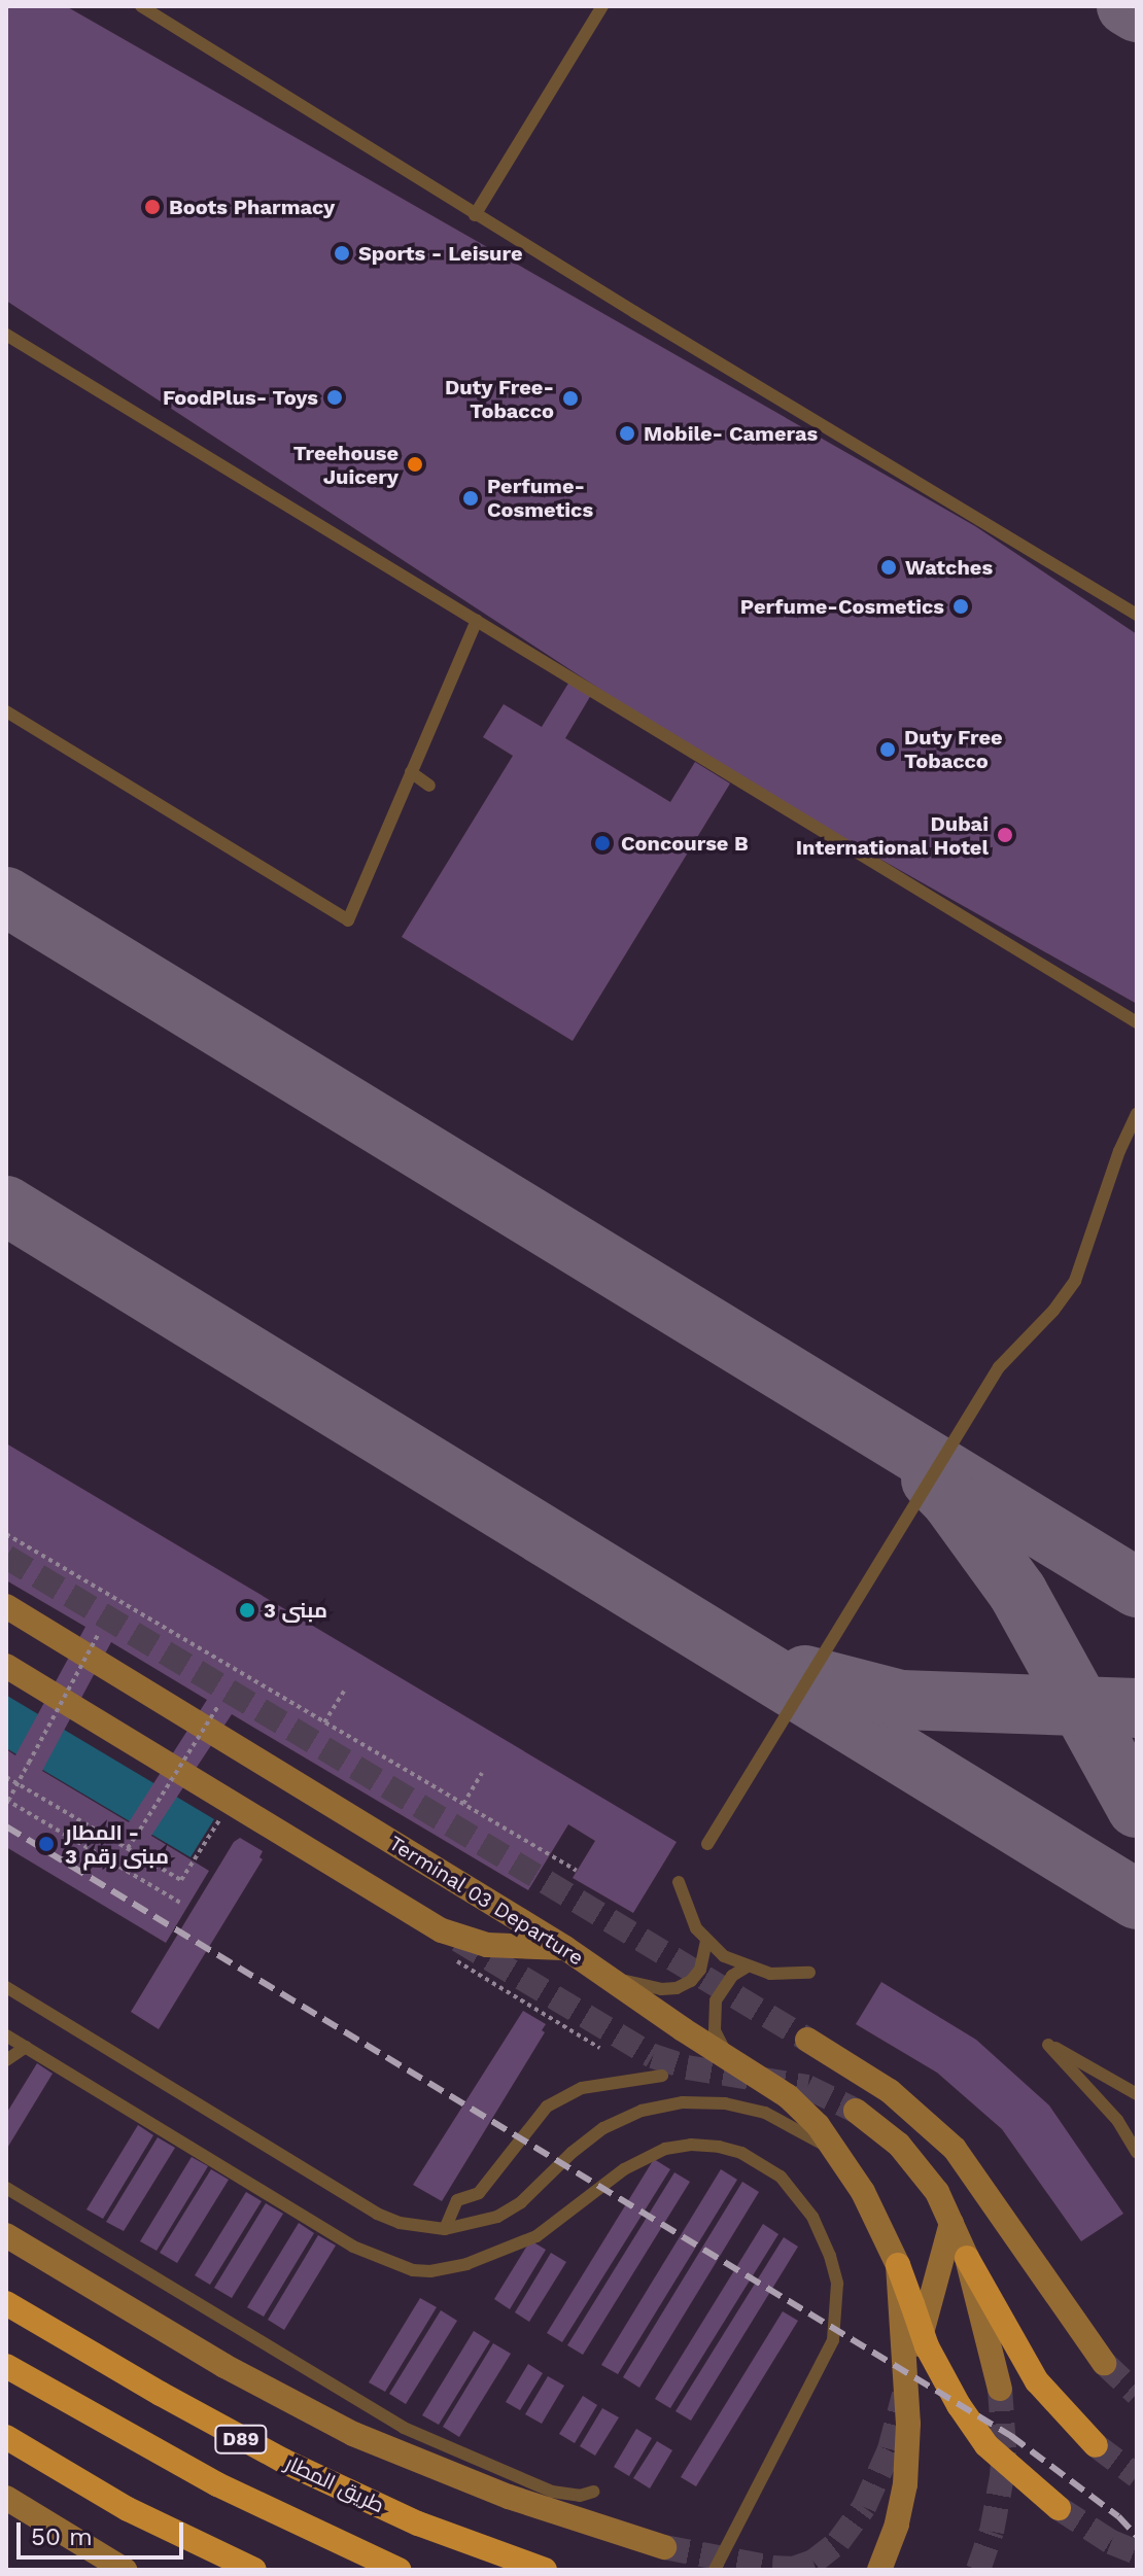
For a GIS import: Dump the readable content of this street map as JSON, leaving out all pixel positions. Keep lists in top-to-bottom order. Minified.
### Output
{"streets":{"highway":["D89","طريق المطار"],"main road":["Terminal 03 Departure"]},"places":["Boots Pharmacy","Sports - Leisure","FoodPlus- Toys","Duty Free- Tobacco","Mobile- Cameras","Treehouse Juicery","Perfume- Cosmetics","Watches","Perfume-Cosmetics","Duty Free Tobacco","Dubai International Hotel","Concourse B","مبنى 3","المطار - مبنى رقم 3"],"scale_bar":"50 m"}
